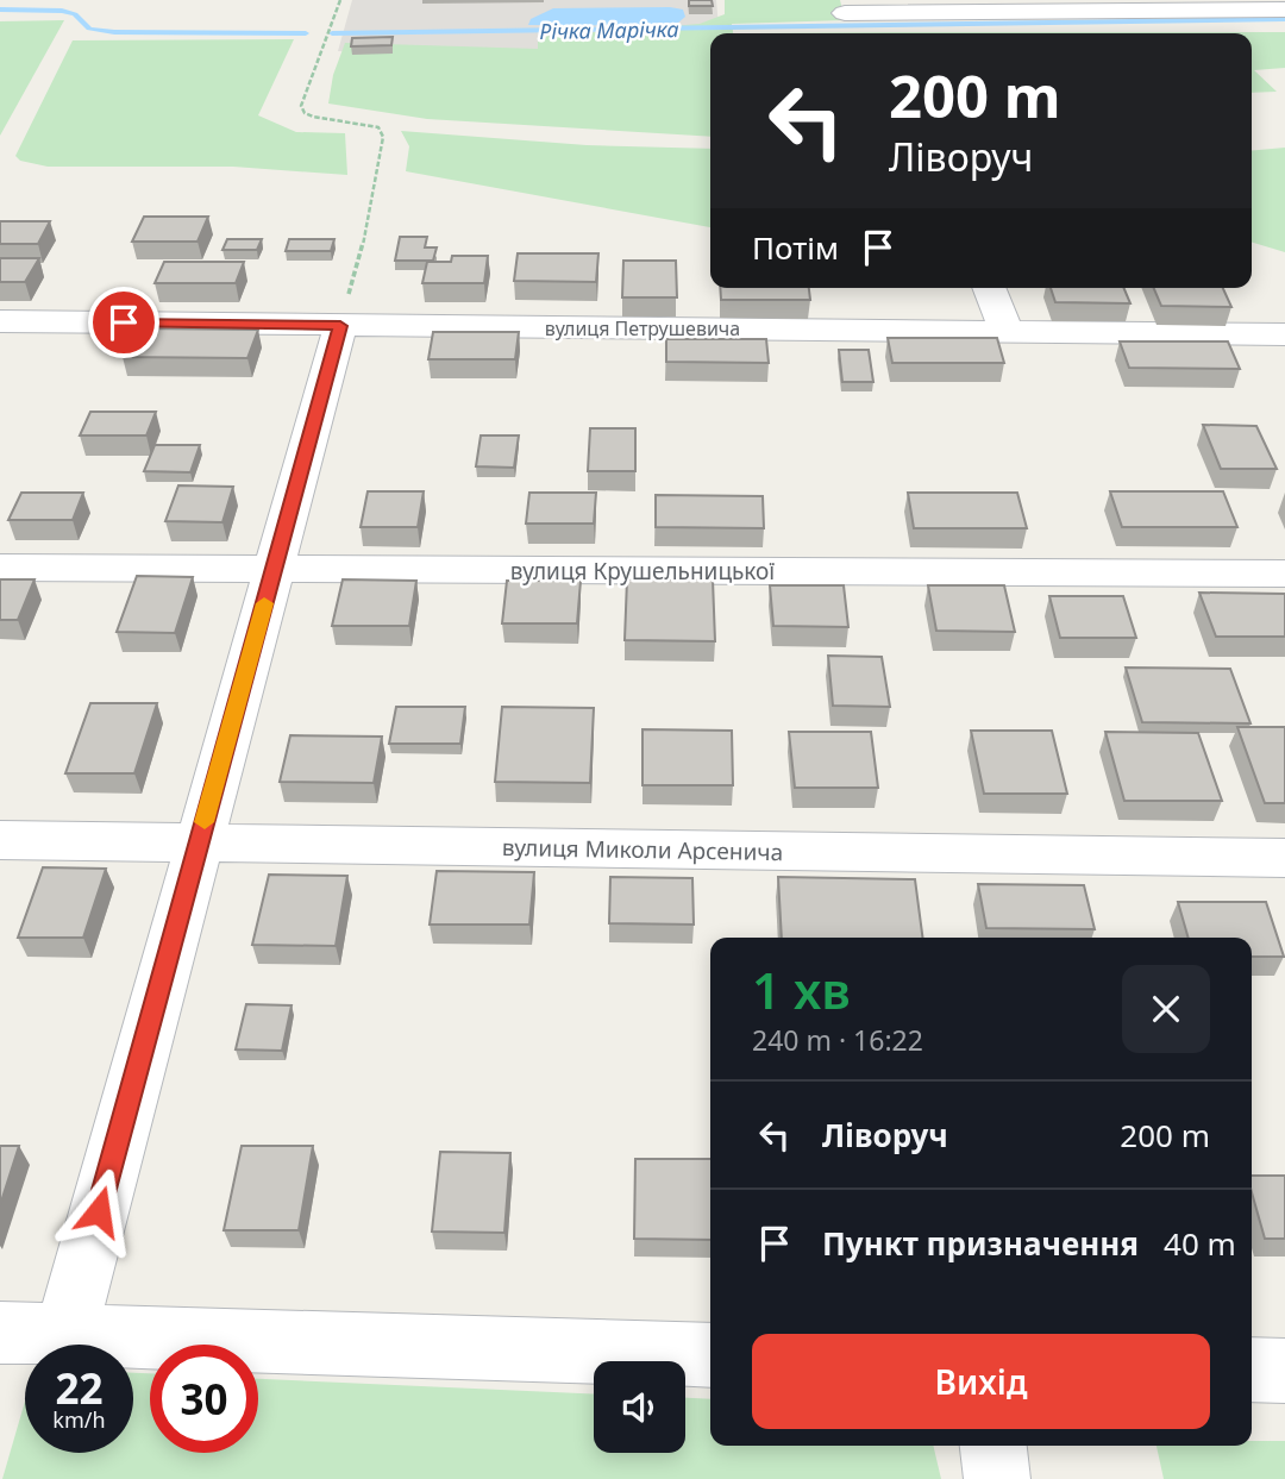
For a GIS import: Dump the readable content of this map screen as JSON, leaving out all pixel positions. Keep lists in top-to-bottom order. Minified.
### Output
{"streets":{"street":["вулиця Петрушевича","вулиця Крушельницької","вулиця Миколи Арсенича"]},"water":["Річка Марічка"],"page":{"turn":["200 m","Ліворуч"],"then":"Потім","heading":["1 хв","240 m · 16:22"],"list":[{"name":"Ліворуч","value":"200 m"},{"name":"Пункт призначення","value":"40 m"}],"buttons":"Вихід","speed":"22 km/h","limit":"30"}}
